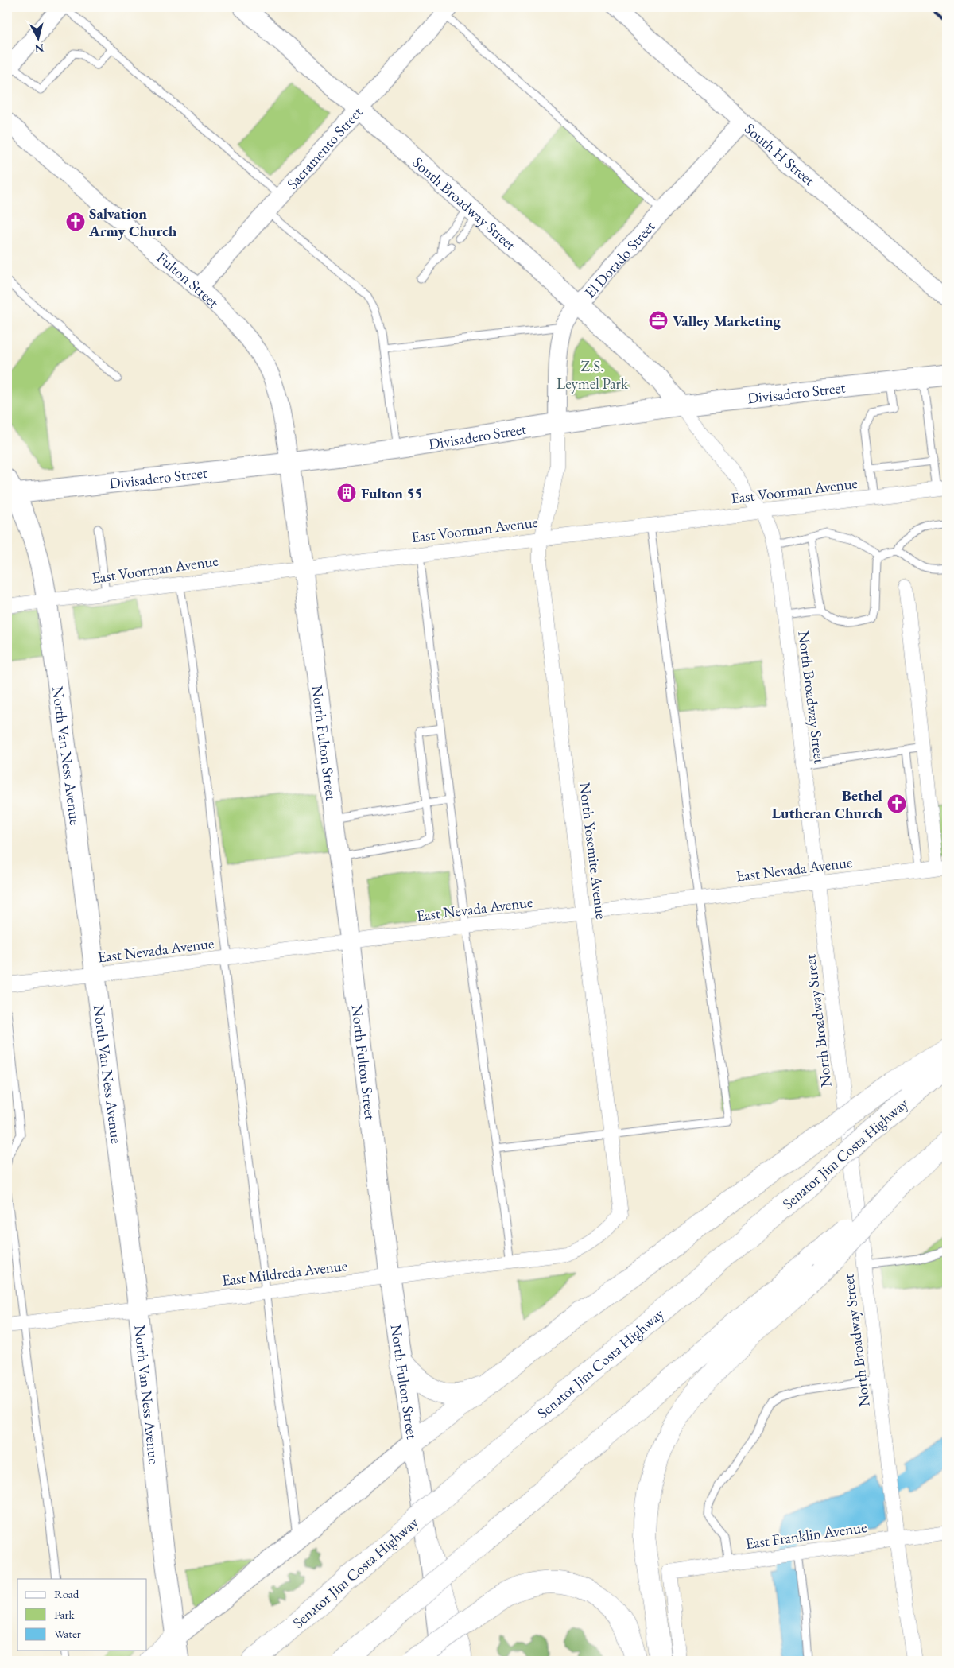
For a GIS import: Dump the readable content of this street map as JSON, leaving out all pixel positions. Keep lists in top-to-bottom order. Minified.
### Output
{"streets":{"highway":["Senator Jim Costa Highway"],"main road":["South Broadway Street","Divisadero Street","North Fulton Street","North Van Ness Avenue"],"street":["Sacramento Street","South H Street","El Dorado Street","Fulton Street","East Voorman Avenue","North Broadway Street","North Yosemite Avenue","East Nevada Avenue","East Mildreda Avenue","East Franklin Avenue"]},"crossings":[["Sacramento Street","South Broadway Street"],["Sacramento Street","Fulton Street"],["South H Street","El Dorado Street"],["South Broadway Street","El Dorado Street"],["South Broadway Street","Divisadero Street"],["South Broadway Street","North Broadway Street"],["El Dorado Street","Divisadero Street"],["El Dorado Street","North Yosemite Avenue"],["Fulton Street","Divisadero Street"],["Fulton Street","North Fulton Street"],["Divisadero Street","North Broadway Street"],["Divisadero Street","North Fulton Street"],["Divisadero Street","North Van Ness Avenue"],["Divisadero Street","North Yosemite Avenue"],["East Voorman Avenue","North Broadway Street"],["East Voorman Avenue","North Fulton Street"],["East Voorman Avenue","North Van Ness Avenue"],["East Voorman Avenue","North Yosemite Avenue"],["North Broadway Street","East Nevada Avenue"],["North Broadway Street","East Franklin Avenue"],["North Fulton Street","East Nevada Avenue"],["North Fulton Street","East Mildreda Avenue"],["North Van Ness Avenue","East Nevada Avenue"],["North Van Ness Avenue","East Mildreda Avenue"],["North Yosemite Avenue","East Nevada Avenue"],["North Yosemite Avenue","East Mildreda Avenue"]],"parks":["Z.S. Leymel Park"],"places":{"church":["Salvation Army Church","Bethel Lutheran Church"],"office":["Valley Marketing"],"building":["Fulton 55"]},"legend":["Road","Park","Water"],"north":"bottom"}
